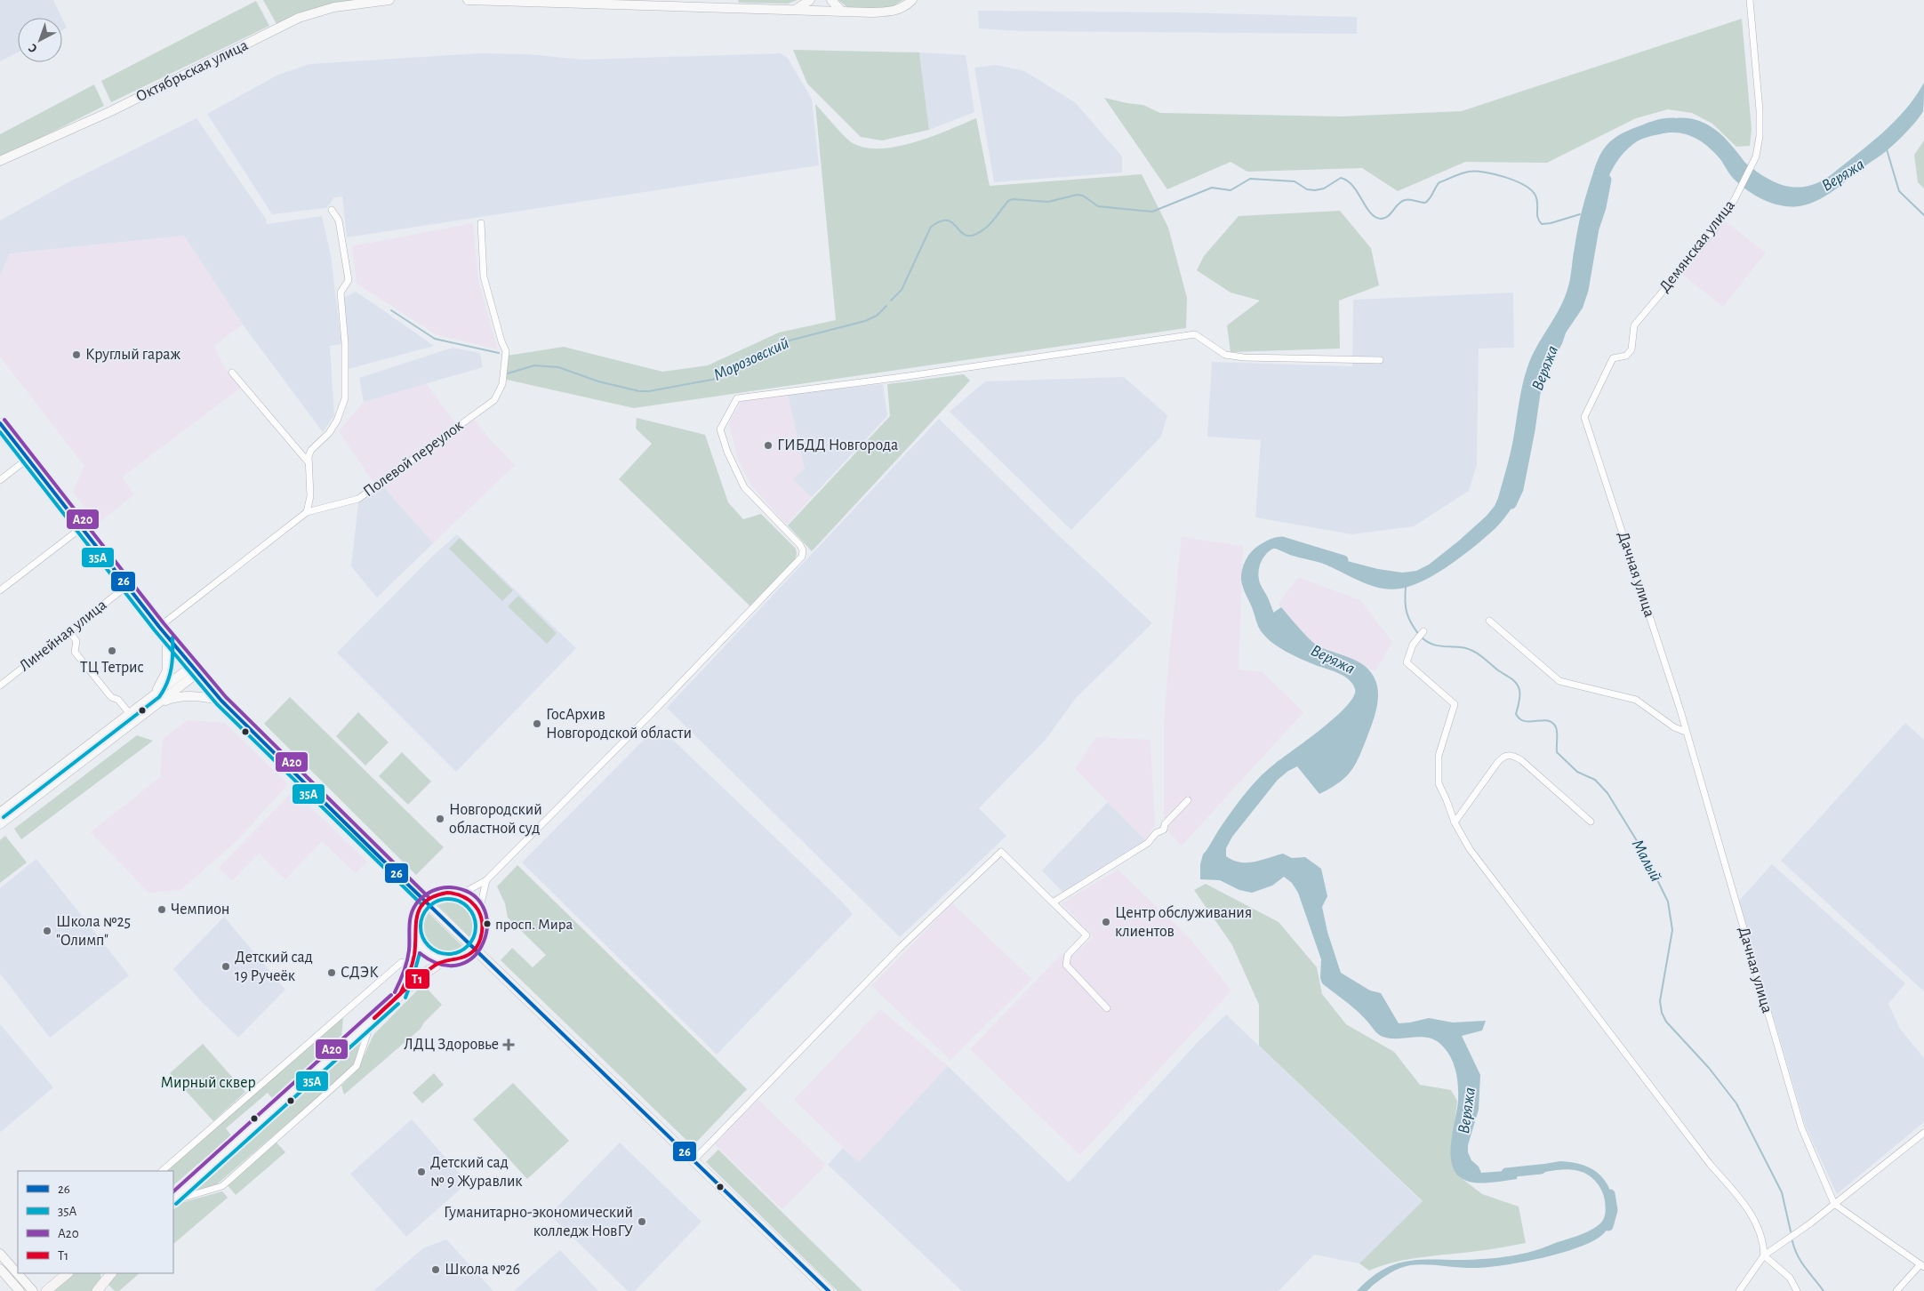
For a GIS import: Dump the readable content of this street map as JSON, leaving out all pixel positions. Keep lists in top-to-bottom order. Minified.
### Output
{"streets":{"main road":["Октябрьская улица"],"street":["Демянская улица","Полевой переулок","Дачная улица","Линейная улица"]},"crossings":[["Демянская улица","Дачная улица"]],"water":["Веряжа","Морозовский","Малый"],"parks":["Мирный сквер"],"places":{"other":["Круглый гараж","ГИБДД Новгорода","ТЦ Тетрис","ГосАрхив Новгородской области","Новгородский областной суд","Чемпион","Центр обслуживания клиентов","просп. Мира","Школа №25 \"Олимп\"","Детский сад 19 Ручеёк","СДЭК","Детский сад № 9 Журавлик","Гуманитарно-экономический колледж НовГУ","Школа №26"],"health":["ЛДЦ Здоровье"]},"lines":["transit line А20","transit line 26","transit line 35А","transit line Т1"],"legend":["26","35А","А20","Т1"],"north":"bottom left"}
